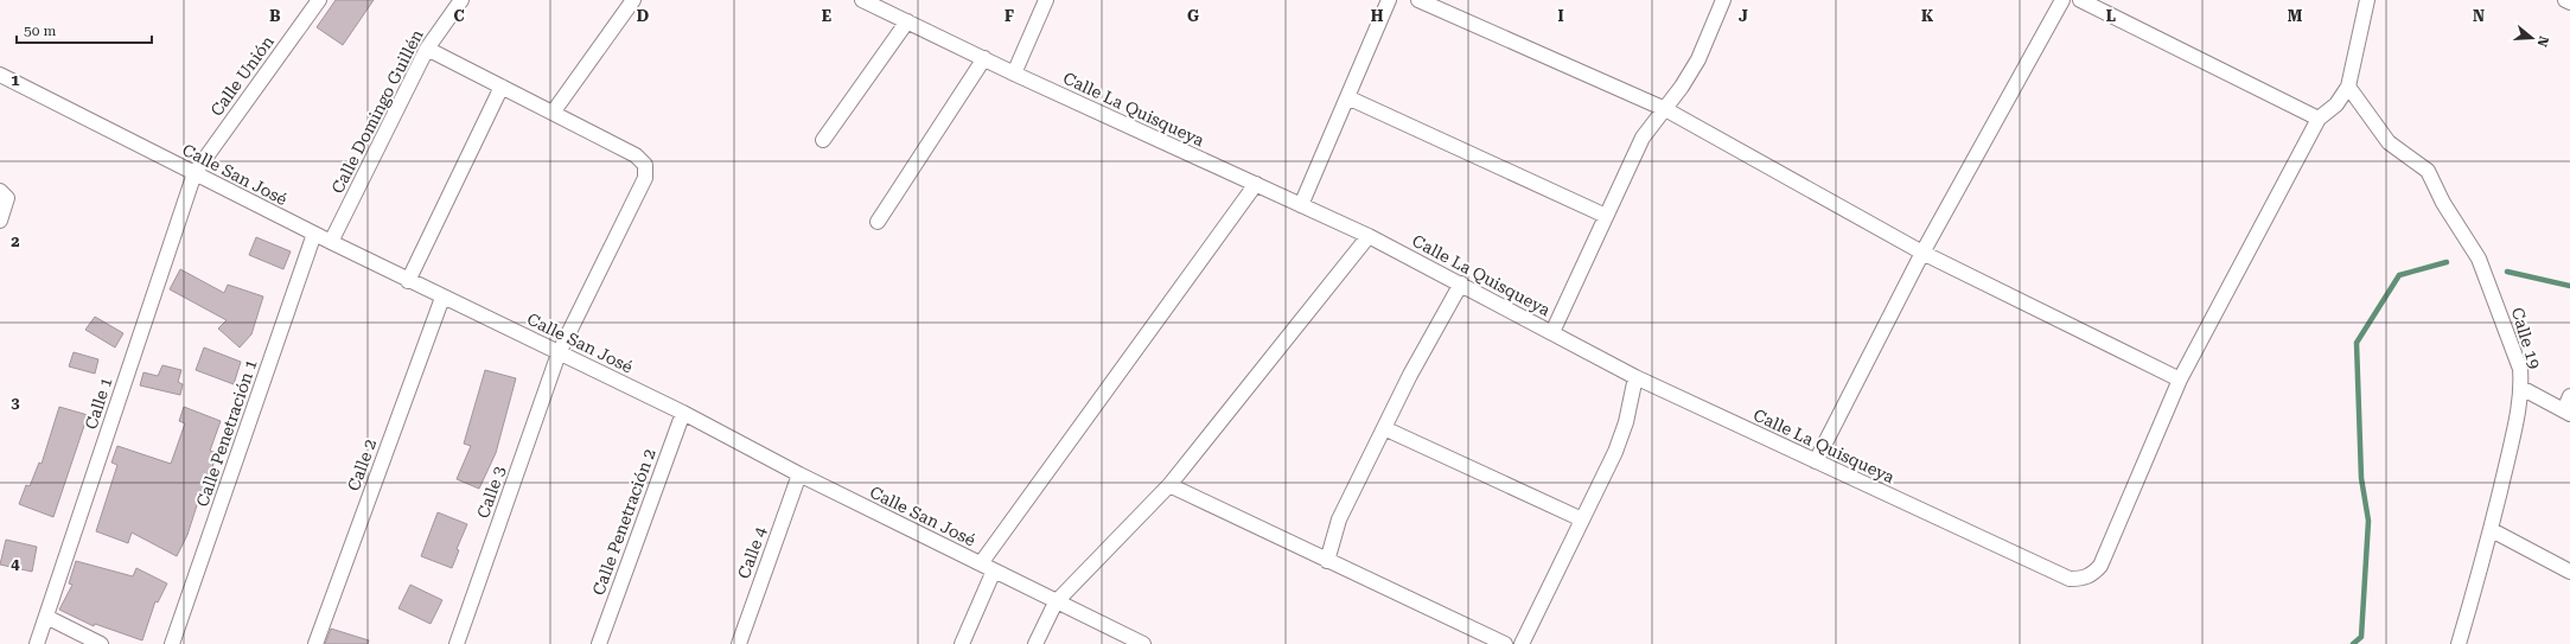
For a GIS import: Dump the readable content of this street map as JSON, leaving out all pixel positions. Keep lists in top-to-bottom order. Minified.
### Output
{"streets":{"street":["Calle Unión","Calle La Quisqueya","Calle Domingo Guillén","Calle San José","Calle 19","Calle 1","Calle Penetración 1","Calle 2","Calle 3","Calle Penetración 2","Calle 4"]},"crossings":[["Calle Unión","Calle San José"],["Calle Unión","Calle 1"],["Calle Domingo Guillén","Calle San José"],["Calle Domingo Guillén","Calle 3"],["Calle San José","Calle 1"],["Calle San José","Calle Penetración 1"],["Calle San José","Calle 2"],["Calle San José","Calle 3"],["Calle San José","Calle Penetración 2"],["Calle San José","Calle 4"]],"scale_bar":"50 m","north":"right","grid":{"columns":["B","C","D","E","F","G","H","I","J","K","L","M","N"],"rows":["1","2","3","4"]}}
